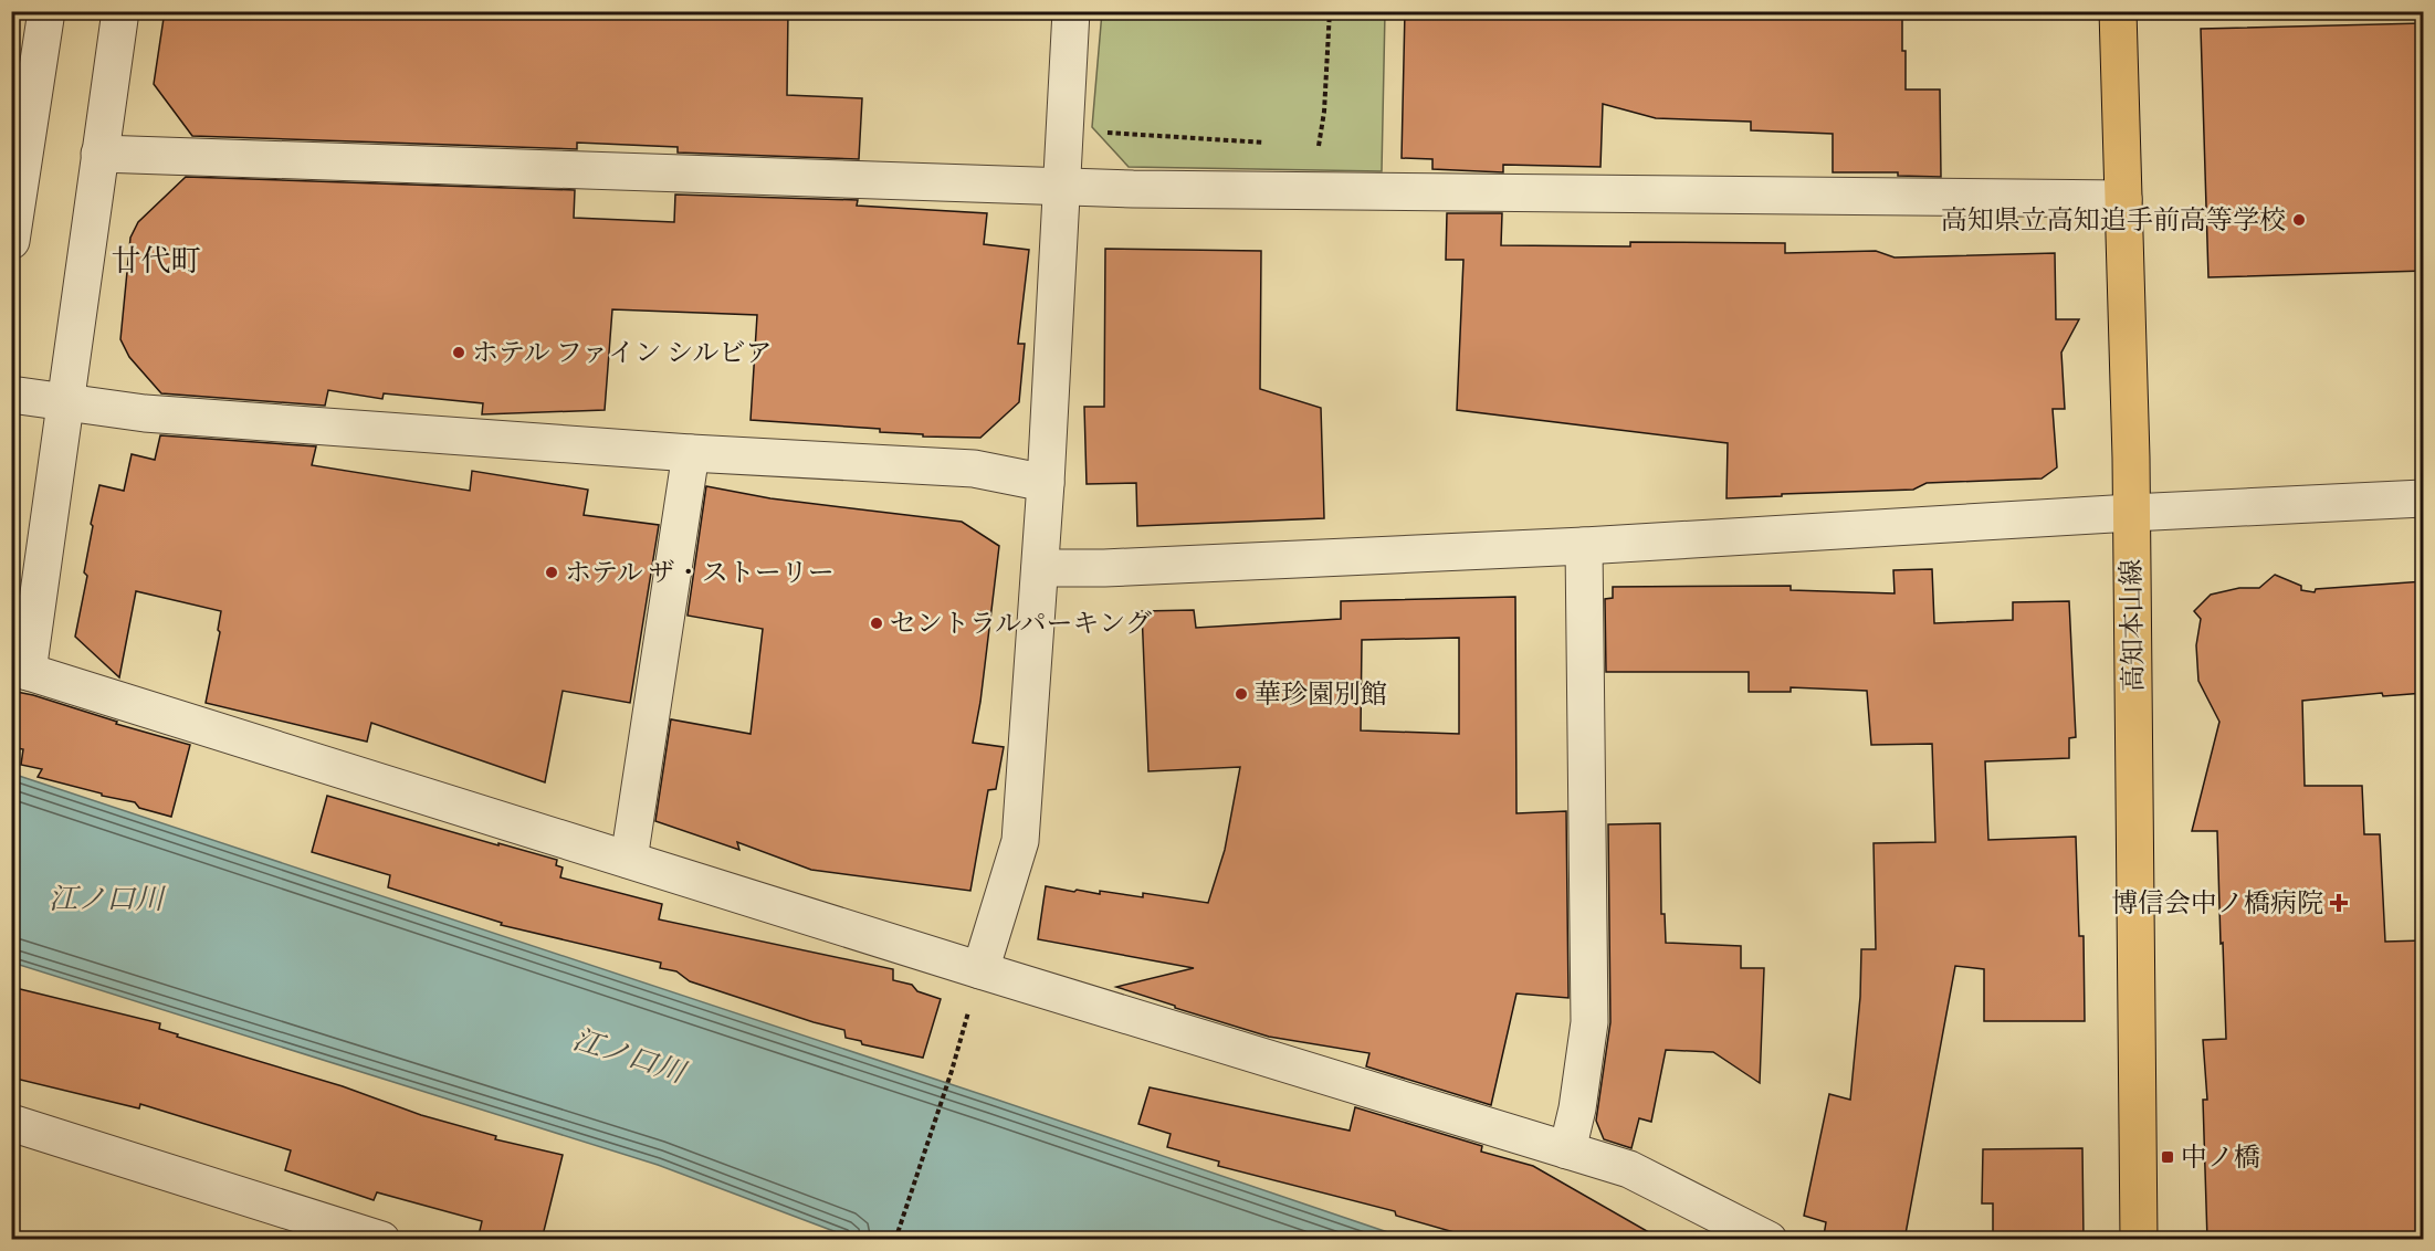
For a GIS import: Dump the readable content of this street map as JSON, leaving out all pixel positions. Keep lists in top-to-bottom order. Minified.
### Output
{"streets":{"main road":["高知本山線"]},"districts":["廿代町"],"water":["江ノ口川"],"places":{"other":["高知県立高知追手前高等学校","ホテル ファイン シルビア","ホテル ザ・ストーリー","セントラルパーキング","華珍園別館"],"health":["博信会中ノ橋病院"],"transit":["中ノ橋"]}}
